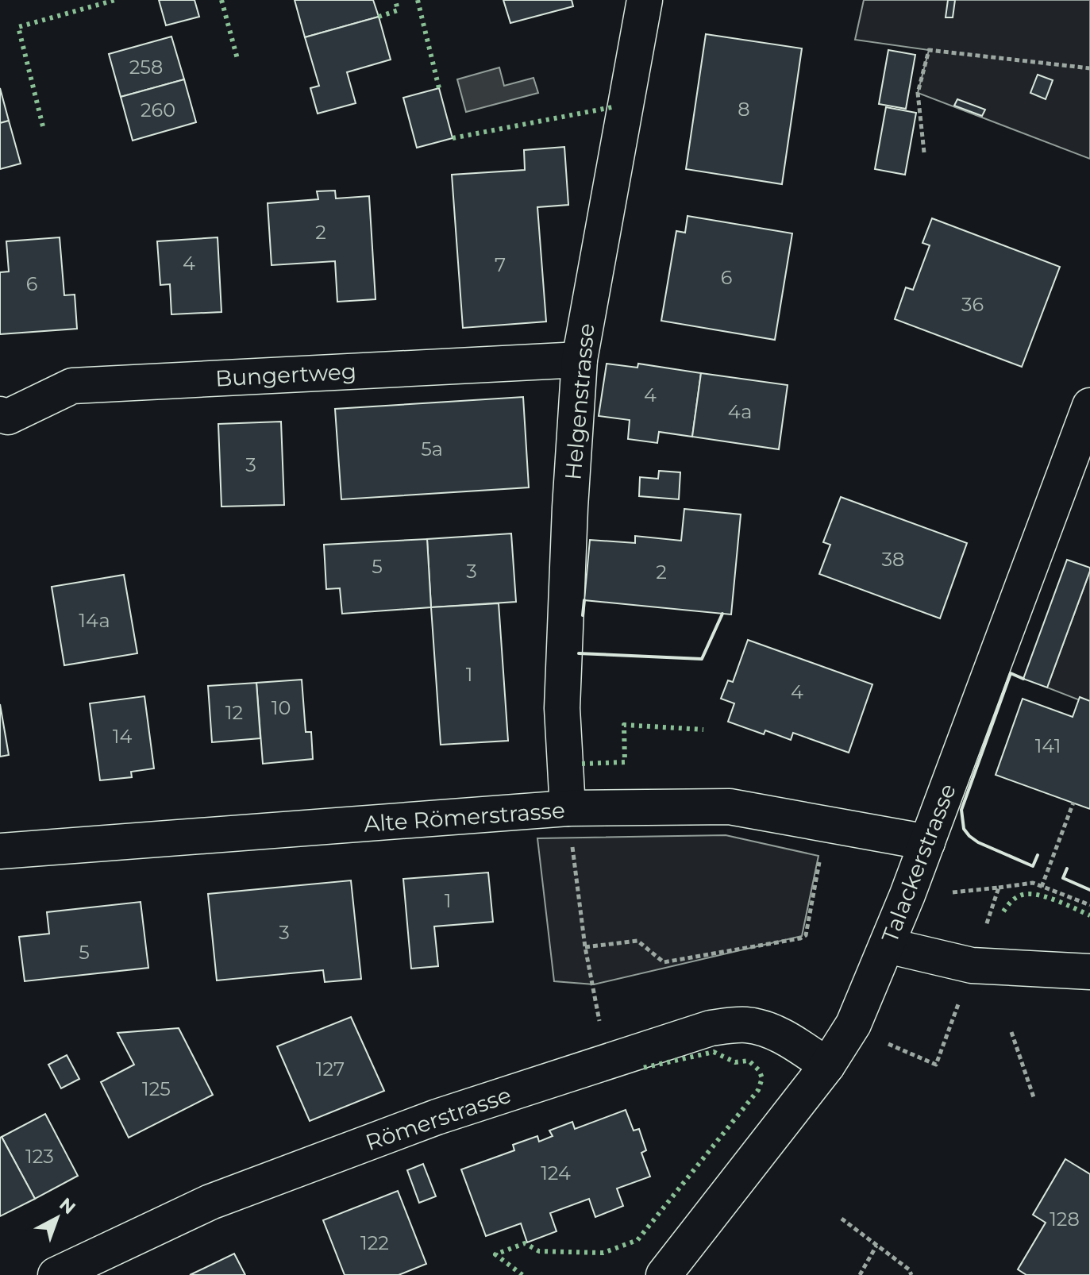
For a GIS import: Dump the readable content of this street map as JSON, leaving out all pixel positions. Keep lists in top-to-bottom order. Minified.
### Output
{"streets":{"street":["Bungertweg","Helgenstrasse","Alte Römerstrasse","Talackerstrasse","Römerstrasse"]},"crossings":[["Bungertweg","Helgenstrasse"],["Helgenstrasse","Alte Römerstrasse"],["Alte Römerstrasse","Talackerstrasse"],["Talackerstrasse","Römerstrasse"]],"house_numbers":["258","8","260","2","4","7","6","6","36","4","4a","5a","3","38","5","3","2","14a","1","4","10","12","14","141","1","3","5","127","125","123","124","128","122"],"north":"top right"}
